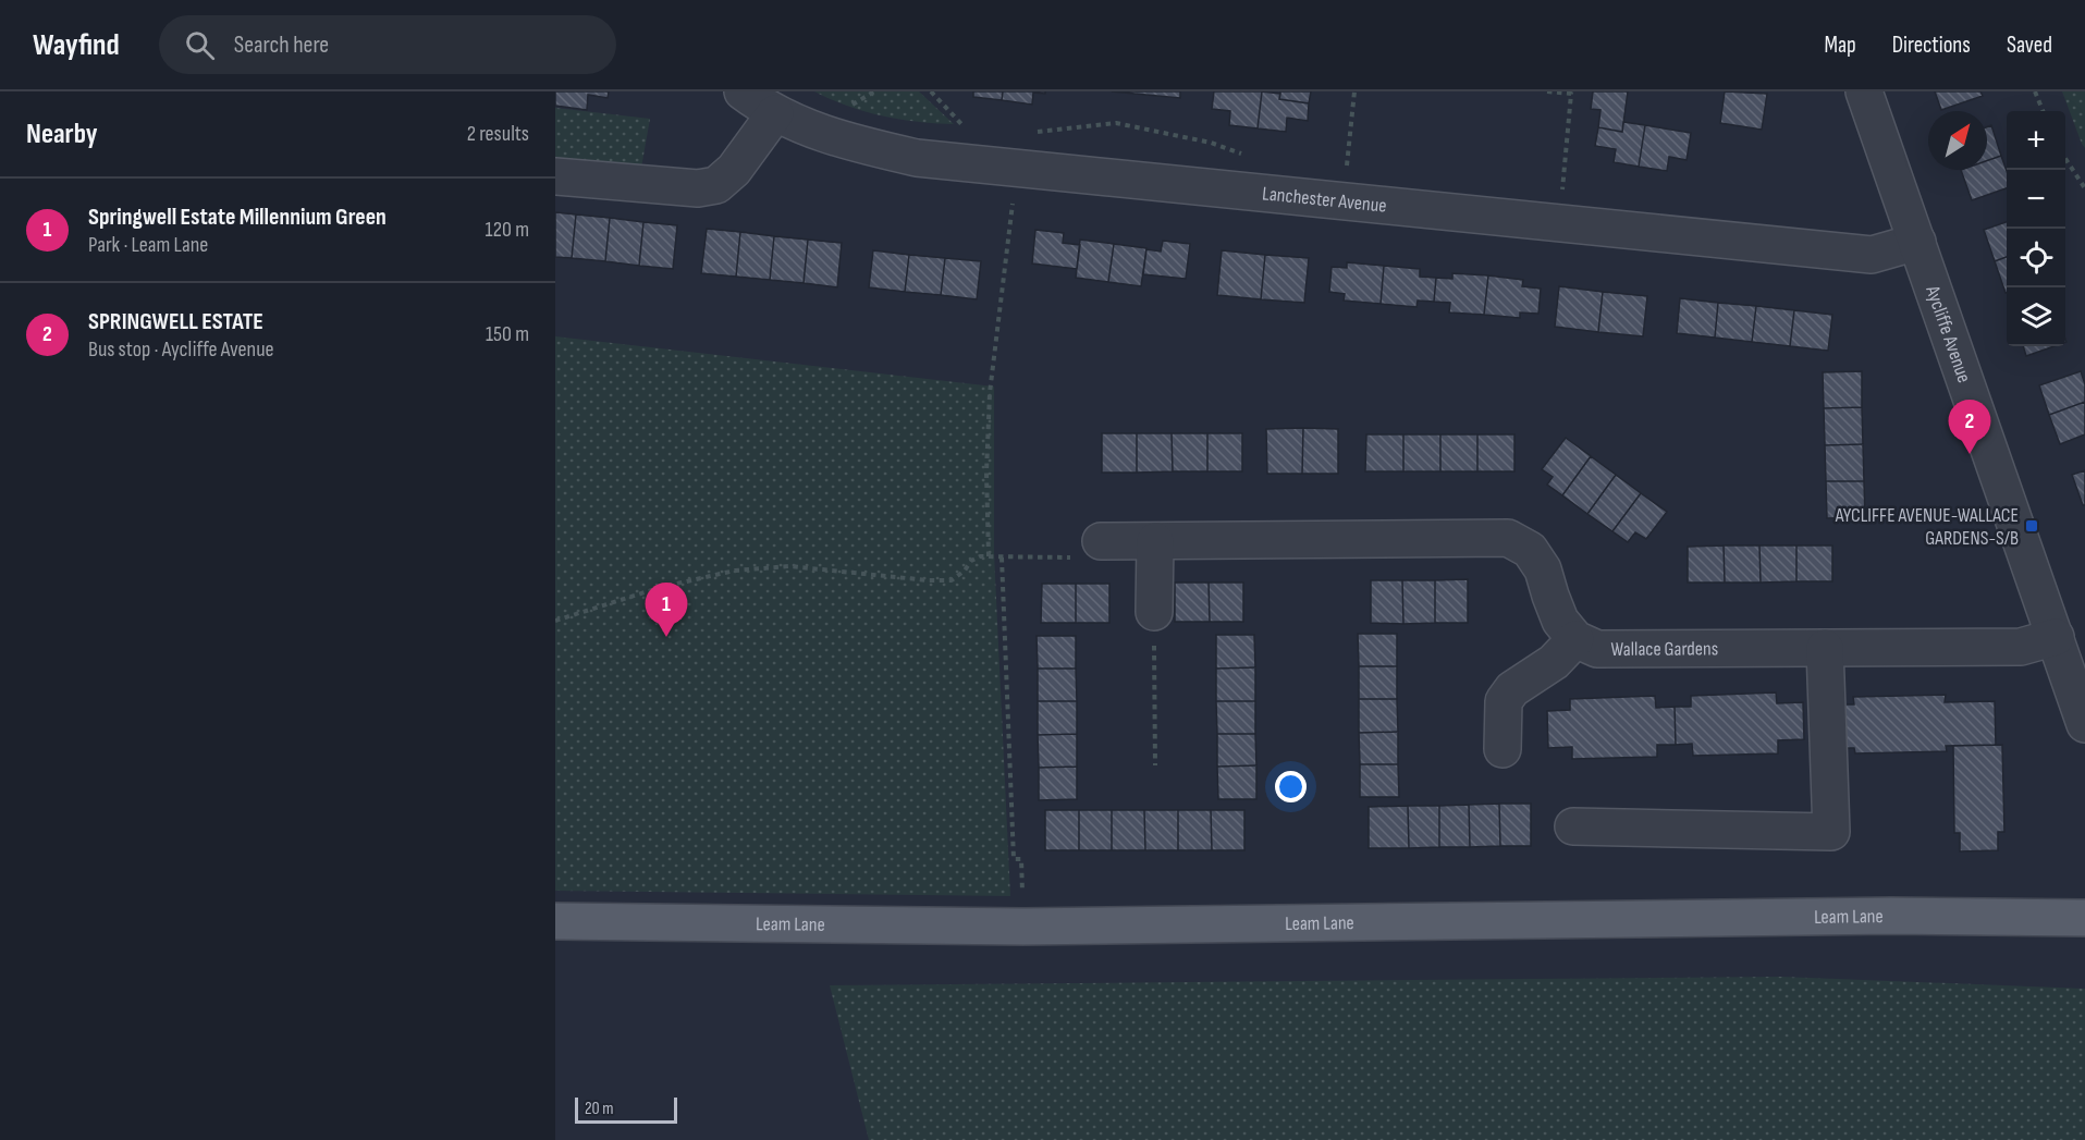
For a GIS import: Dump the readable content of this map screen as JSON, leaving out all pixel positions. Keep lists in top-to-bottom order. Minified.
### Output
{"streets":{"main road":["Leam Lane"],"street":["Lanchester Avenue","Aycliffe Avenue","Wallace Gardens"]},"crossings":[["Lanchester Avenue","Aycliffe Avenue"],["Aycliffe Avenue","Wallace Gardens"]],"places":{"transit":["AYCLIFFE AVENUE-WALLACE GARDENS-S/B"]},"scale_bar":"20 m","north":"top right","page":{"header":"Wayfind","search":"Search here","nav":["Map","Directions","Saved"],"heading":["Nearby","2 results"],"map_buttons":["+","−"],"list":[{"mark":"1","name":"Springwell Estate Millennium Green","note":"Park · Leam Lane","value":"120 m"},{"mark":"2","name":"SPRINGWELL ESTATE","note":"Bus stop · Aycliffe Avenue","value":"150 m"}],"pins":["2","1"],"scale":"20 m"}}
